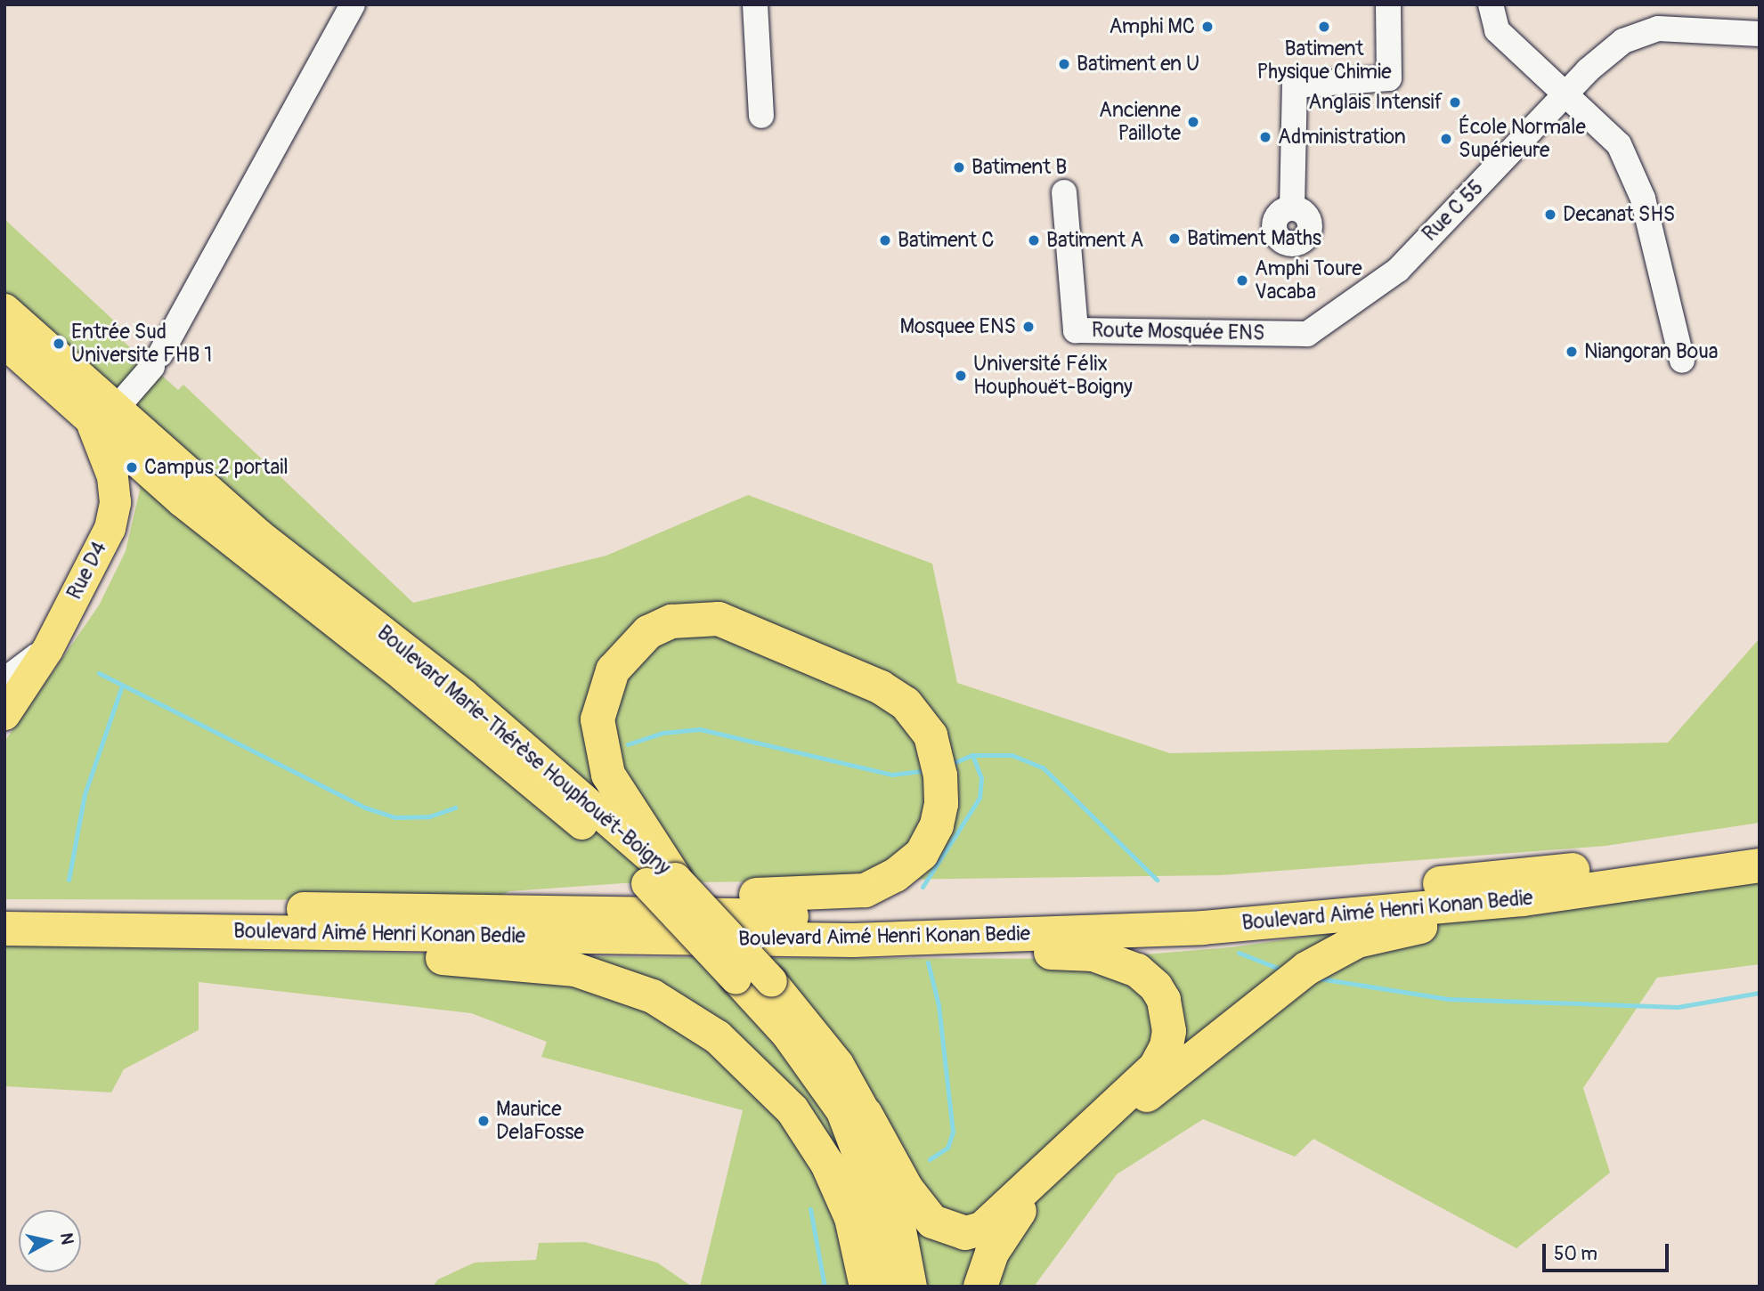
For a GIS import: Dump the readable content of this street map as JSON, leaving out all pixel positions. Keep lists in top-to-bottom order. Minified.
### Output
{"streets":{"highway":["Boulevard Aimé Henri Konan Bedie"],"main road":["Rue D4","Boulevard Marie-Thérèse Houphouët-Boigny"],"street":["Rue C 55","Route Mosquée ENS"]},"crossings":[["Rue C 55","Route Mosquée ENS"],["Rue D4","Boulevard Marie-Thérèse Houphouët-Boigny"]],"places":["Amphi MC","Batiment Physique Chimie","Batiment en U","Anglais Intensif","Ancienne Paillote","Administration","École Normale Supérieure","Batiment B","Decanat SHS","Batiment Maths","Batiment C","Batiment A","Amphi Toure Vacaba","Mosquee ENS","Entrée Sud Universite FHB 1","Niangoran Boua","Université Félix Houphouët-Boigny","Campus 2 portail","Maurice DelaFosse"],"scale_bar":"50 m","north":"right"}
